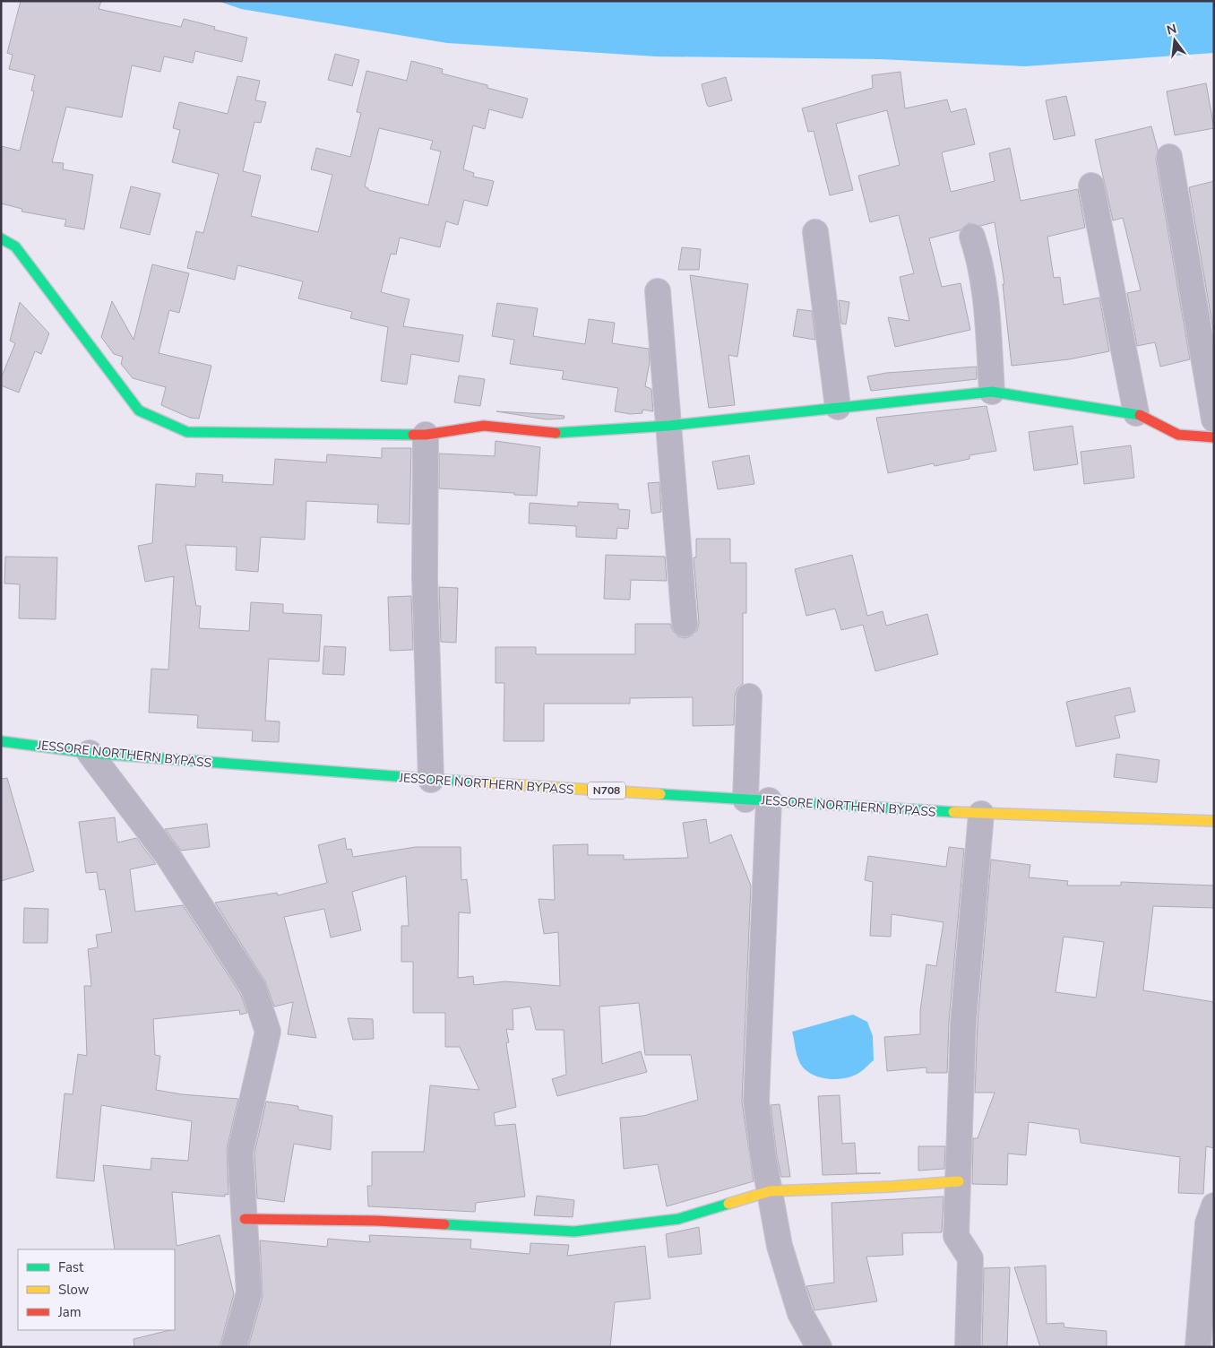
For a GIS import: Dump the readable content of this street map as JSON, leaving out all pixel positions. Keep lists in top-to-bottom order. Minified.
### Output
{"streets":{"main road":["JESSORE NORTHERN BYPASS","N708"]},"legend":["Fast","Slow","Jam"],"north":"top"}
